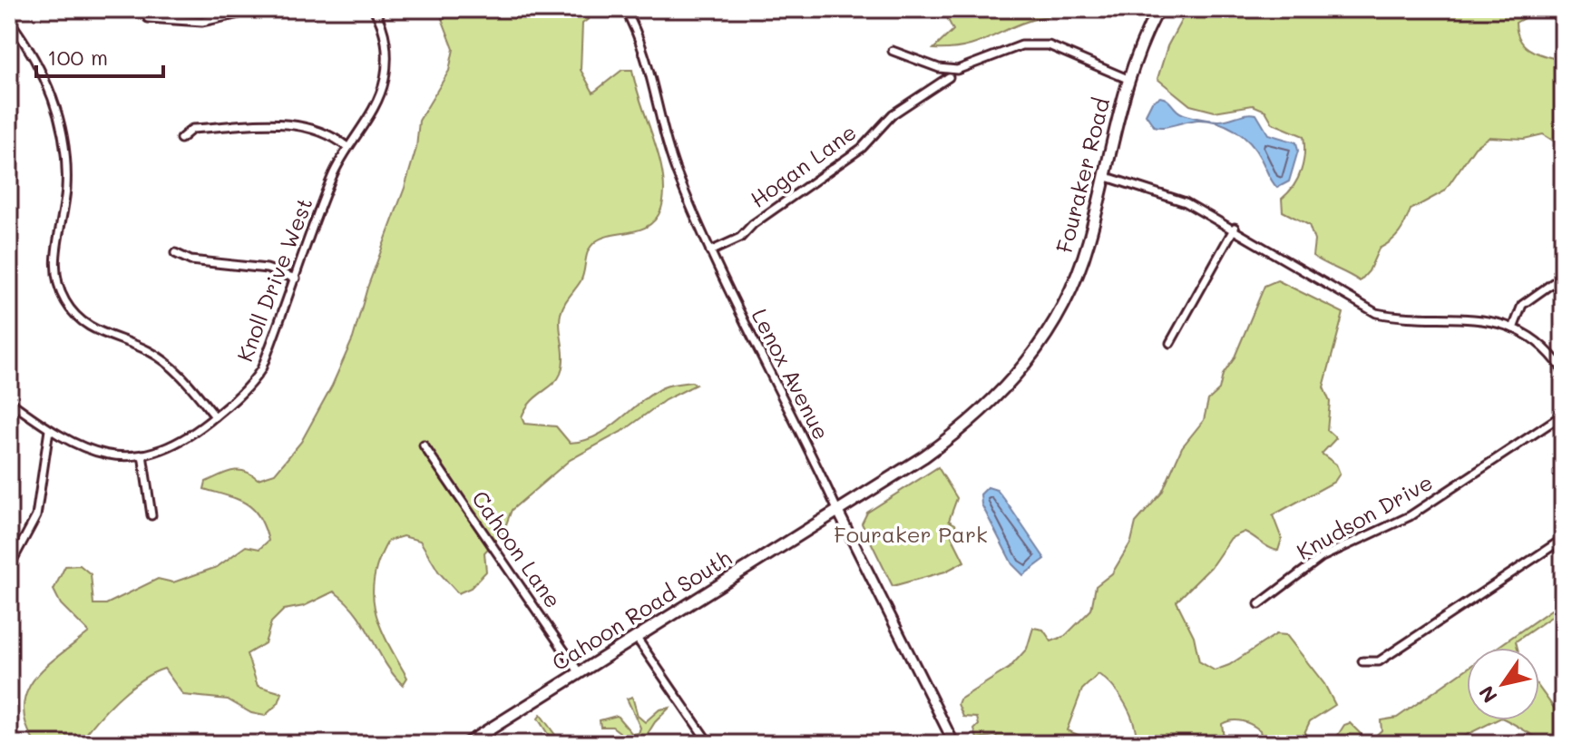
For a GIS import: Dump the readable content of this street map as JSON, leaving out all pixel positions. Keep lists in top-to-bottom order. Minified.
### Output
{"streets":{"main road":["Fouraker Road","Cahoon Road South"],"street":["Hogan Lane","Knoll Drive West","Lenox Avenue","Knudson Drive","Cahoon Lane"]},"crossings":[["Hogan Lane","Lenox Avenue"],["Fouraker Road","Lenox Avenue"],["Fouraker Road","Cahoon Road South"],["Lenox Avenue","Cahoon Road South"],["Cahoon Lane","Cahoon Road South"]],"parks":["Fouraker Park"],"scale_bar":"100 m","north":"bottom left"}
